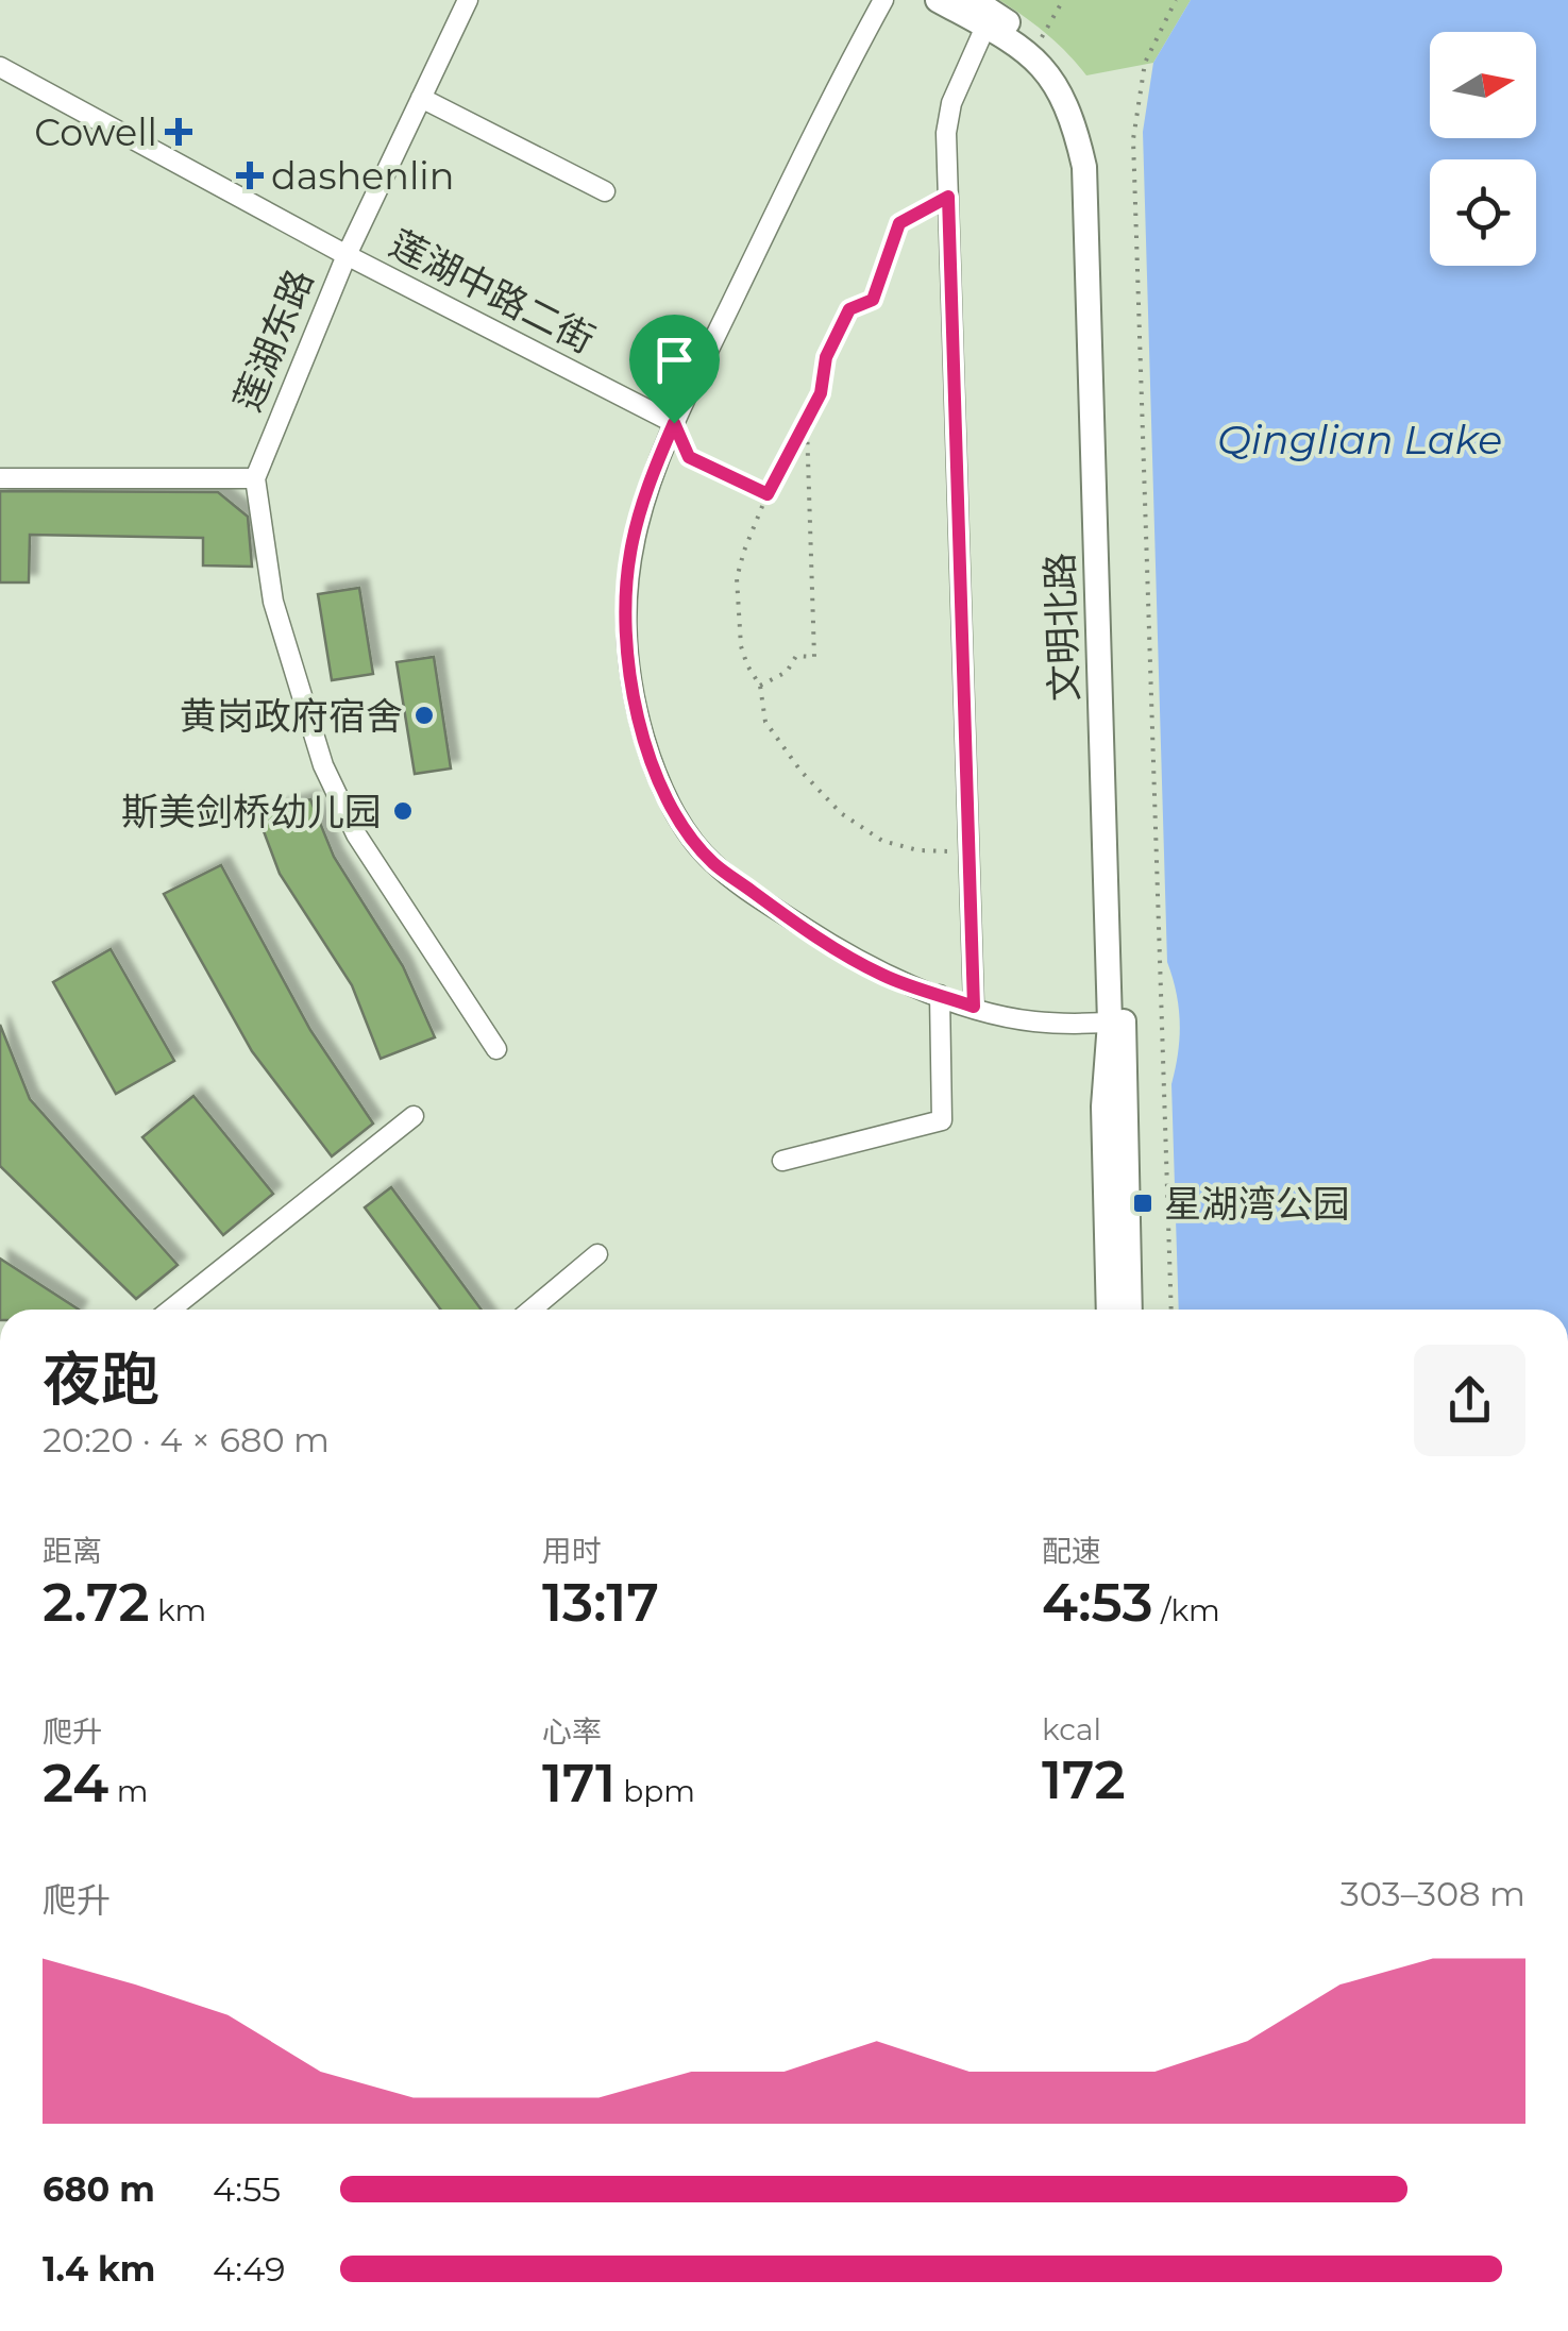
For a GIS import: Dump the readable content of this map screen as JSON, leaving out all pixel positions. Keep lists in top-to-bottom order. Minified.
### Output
{"streets":{"street":["莲湖中路二街","莲湖东路","文明北路"]},"crossings":[["莲湖中路二街","莲湖东路"]],"water":["Qinglian Lake"],"places":{"health":["Cowell","dashenlin"],"other":["黄岗政府宿舍","斯美剑桥幼儿园"],"transit":["星湖湾公园"]},"north":"right","page":{"heading":["夜跑","20:20 · 4 × 680 m"],"stats":[["距离","2.72 km"],["用时","13:17"],["配速","4:53 /km"],["爬升","24 m"],["心率","171 bpm"],["kcal","172"]],"chart":["爬升","303–308 m"],"list":[{"name":"680 m","note":"4:55"},{"name":"1.4 km","note":"4:49"}]}}
